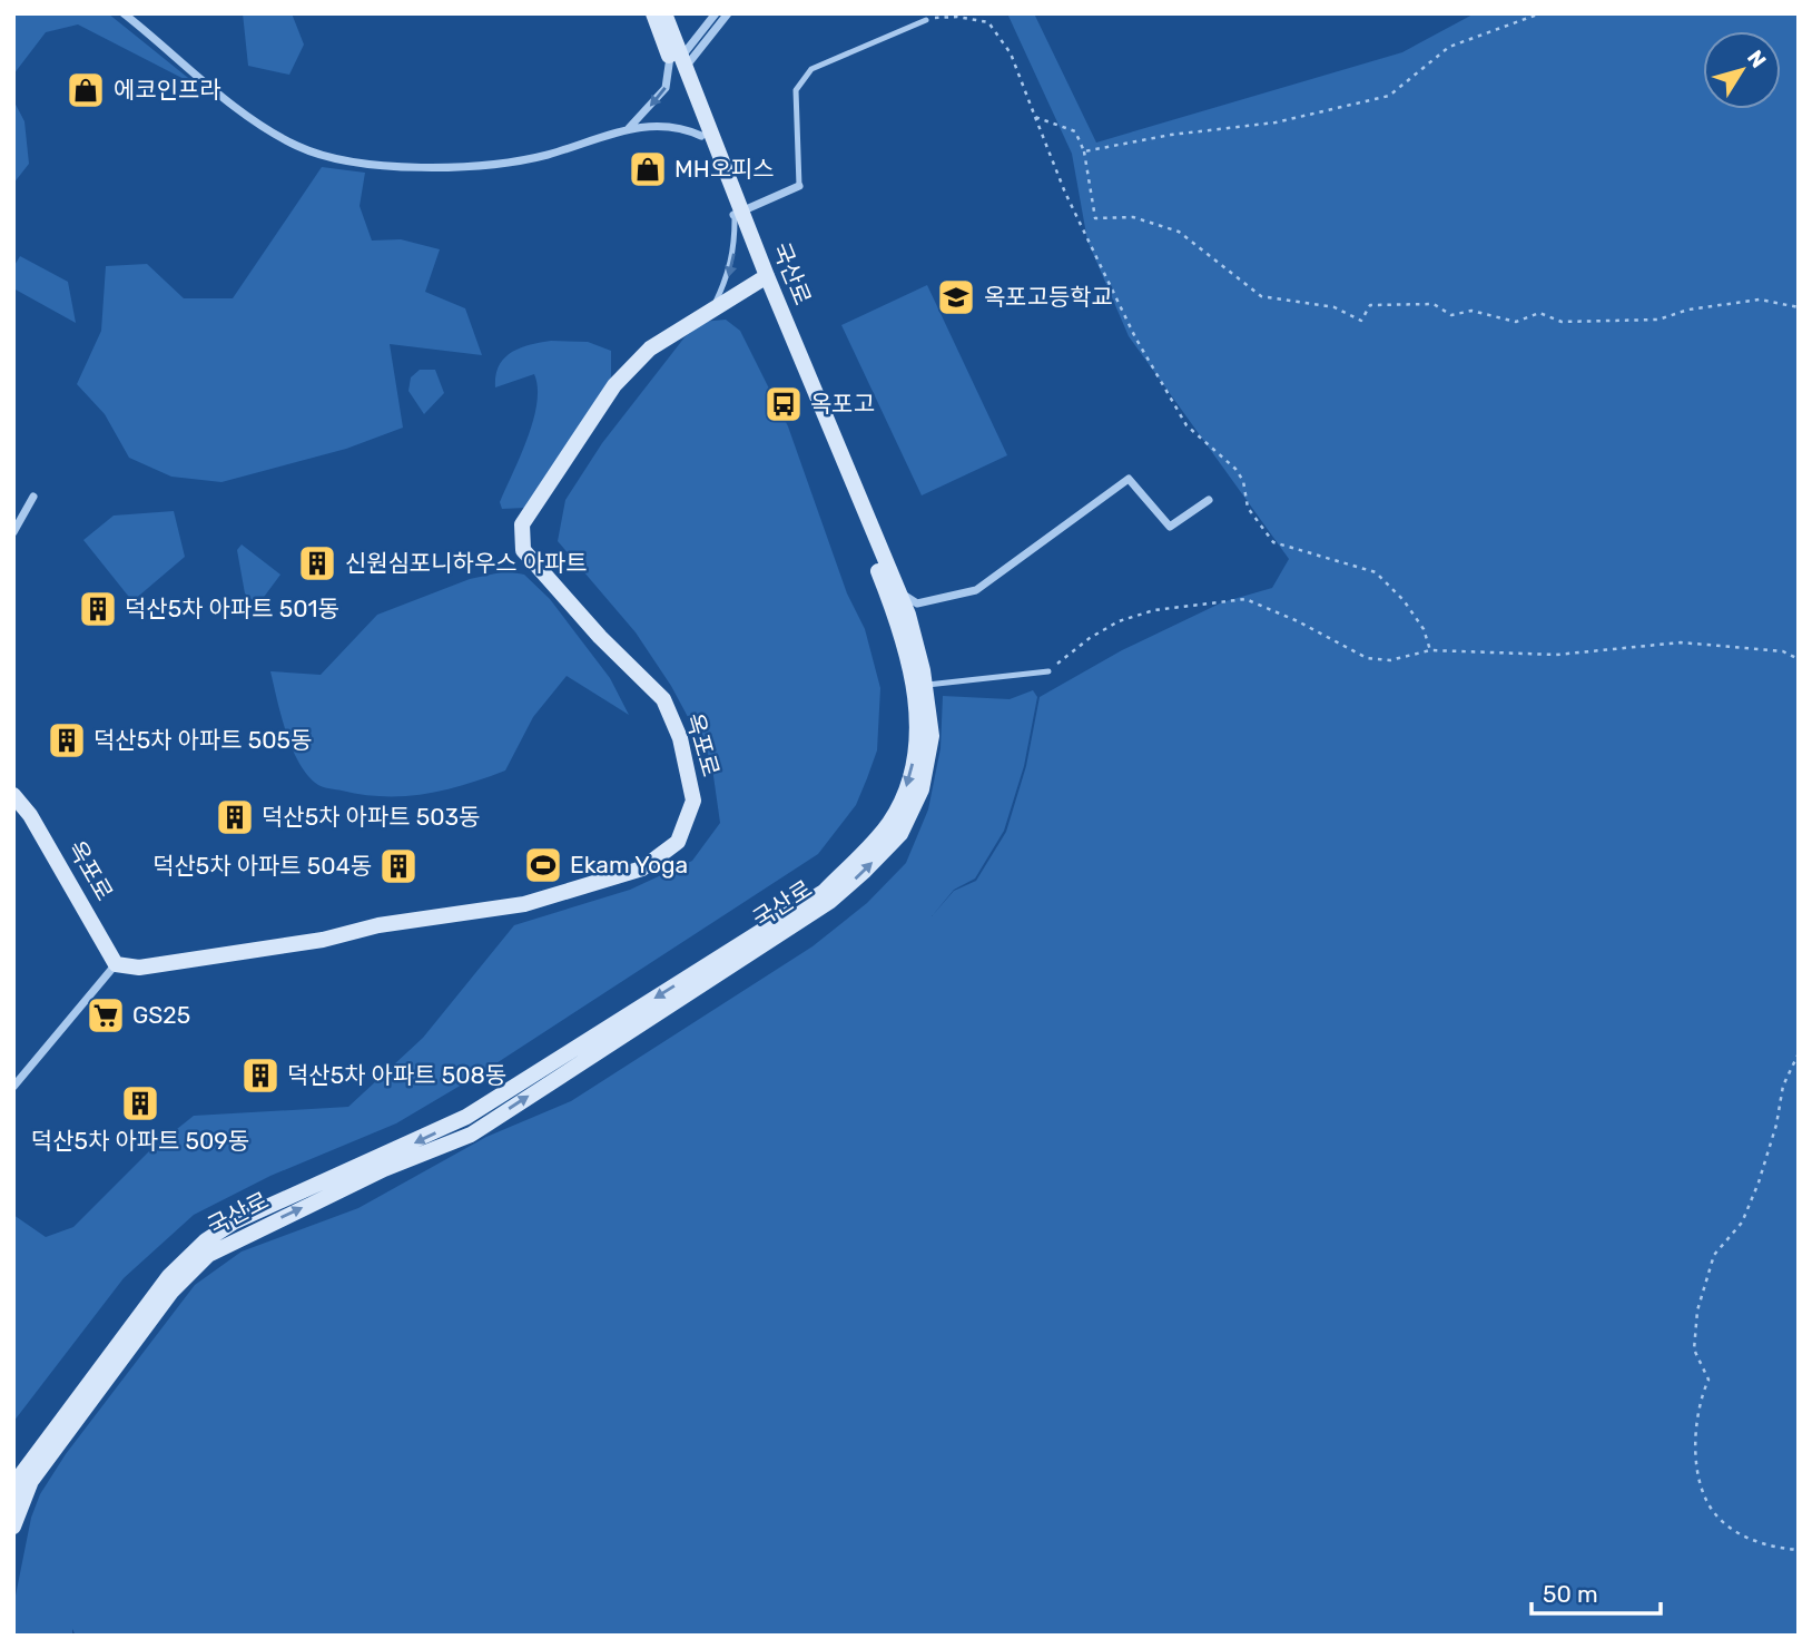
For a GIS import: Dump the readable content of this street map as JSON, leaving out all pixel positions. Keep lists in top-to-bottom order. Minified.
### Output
{"streets":{"street":["국산로","옥포로"]},"crossings":[["국산로","옥포로"]],"places":{"shop":["에코인프라","MH오피스"],"school or university":["옥포고등학교"],"bus stop":["옥포고"],"building":["신원심포니하우스 아파트","덕산5차 아파트 501동","덕산5차 아파트 505동","덕산5차 아파트 503동","덕산5차 아파트 504동","덕산5차 아파트 508동","덕산5차 아파트 509동"],"sports":["Ekam Yoga"],"supermarket":["GS25"]},"scale_bar":"50 m","north":"top right"}
